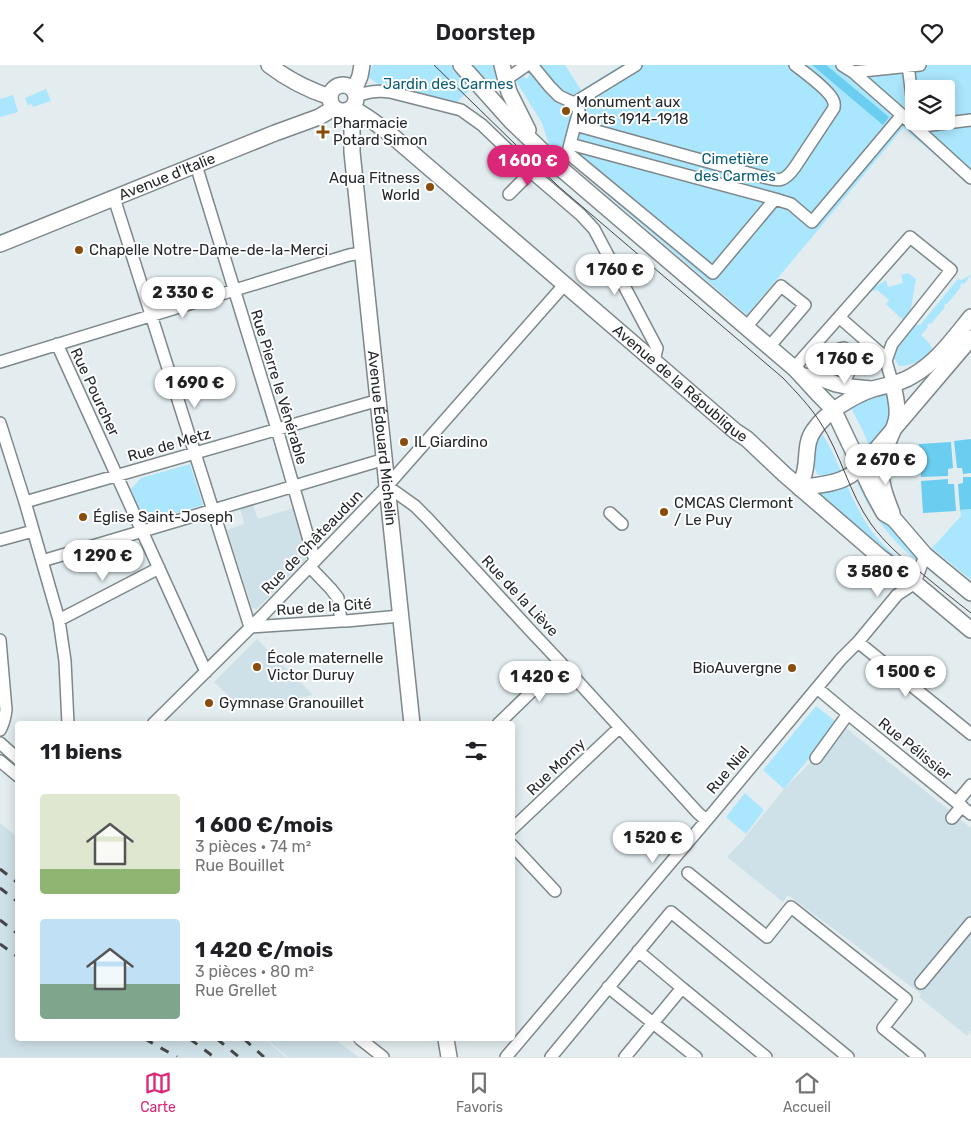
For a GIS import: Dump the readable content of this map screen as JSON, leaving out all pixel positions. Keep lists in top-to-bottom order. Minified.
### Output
{"streets":{"main road":["Avenue d'Italie","Avenue de la République","Avenue Édouard Michelin"],"street":["Rue Pierre le Vénérable","Rue Pourcher","Rue de Metz","Rue de Châteaudun","Rue de la Liève","Rue de la Cité","Rue Pélissier","Rue Morny","Rue Niel"]},"crossings":[["Avenue d'Italie","Avenue de la République"],["Avenue d'Italie","Rue Pierre le Vénérable"],["Avenue d'Italie","Avenue Édouard Michelin"],["Avenue de la République","Avenue Édouard Michelin"],["Avenue de la République","Rue de Châteaudun"],["Avenue de la République","Rue Niel"],["Rue Pierre le Vénérable","Rue de Metz"],["Rue Pierre le Vénérable","Rue de Châteaudun"],["Rue Pourcher","Rue de Metz"],["Rue Pourcher","Rue de Châteaudun"],["Avenue Édouard Michelin","Rue de Metz"],["Avenue Édouard Michelin","Rue de Châteaudun"],["Avenue Édouard Michelin","Rue de la Liève"],["Avenue Édouard Michelin","Rue de la Cité"],["Rue de Châteaudun","Rue de la Liève"],["Rue de Châteaudun","Rue de la Cité"],["Rue de la Liève","Rue Morny"],["Rue de la Liève","Rue Niel"],["Rue Pélissier","Rue Niel"]],"parks":["Jardin des Carmes","Cimetière des Carmes"],"places":{"other":["Monument aux Morts 1914-1918","Aqua Fitness World","Chapelle Notre-Dame-de-la-Merci","IL Giardino","CMCAS Clermont / Le Puy","Église Saint-Joseph","École maternelle Victor Duruy","BioAuvergne","Gymnase Granouillet"],"health":["Pharmacie Potard Simon"]},"page":{"header":"Doorstep","price":["1 600 €","1 760 €","2 330 €","1 760 €","1 690 €","2 670 €","1 290 €","3 580 €","1 500 €","1 420 €","1 520 €"],"heading":"11 biens","list":[{"name":"1 600 €/mois","note":"3 pièces · 74 m² · Rue Bouillet"},{"name":"1 420 €/mois","note":"3 pièces · 80 m² · Rue Grellet"}],"tabs":["Carte","Favoris","Accueil"]}}
